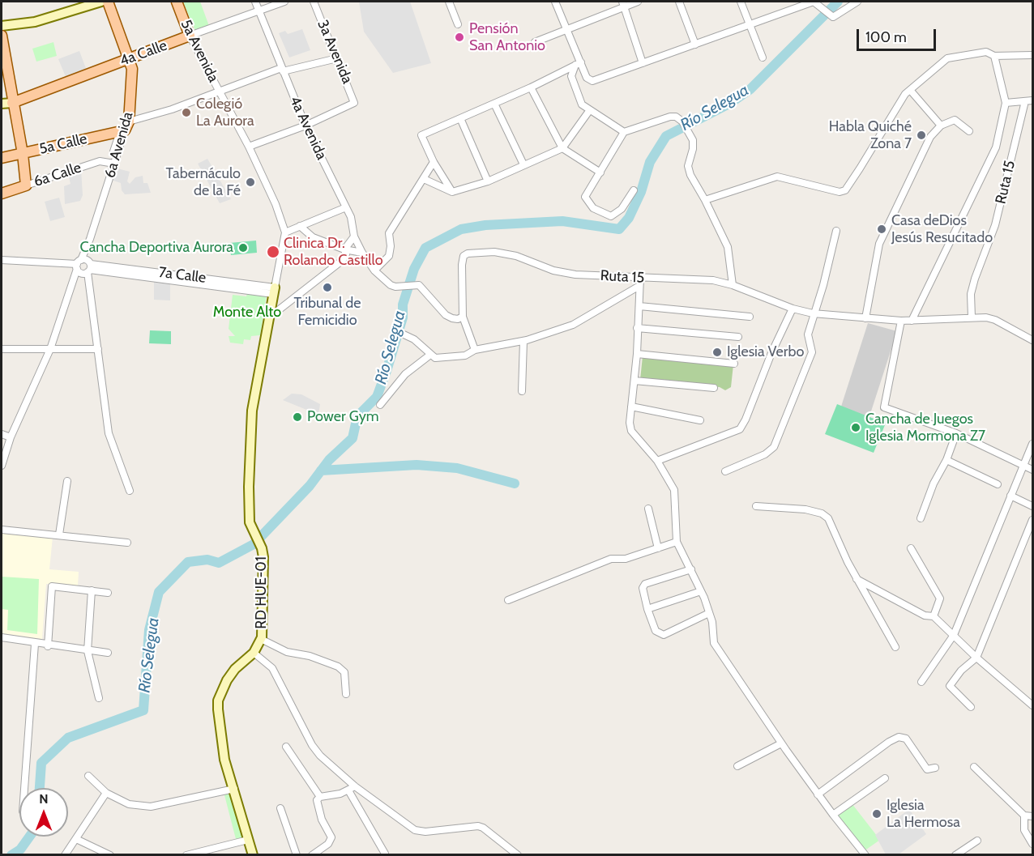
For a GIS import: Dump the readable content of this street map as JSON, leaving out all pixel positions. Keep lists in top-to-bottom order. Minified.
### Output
{"streets":{"main road":["5a Avenida","4a Calle","5a Calle","6a Avenida","6a Calle"],"street":["3a Avenida","4a Avenida","Ruta 15","7a Calle","RD HUE-01"]},"crossings":[["5a Avenida","4a Calle"],["5a Avenida","5a Calle"],["3a Avenida","4a Avenida"],["3a Avenida","5a Calle"],["4a Calle","4a Avenida"],["4a Calle","6a Avenida"],["4a Avenida","5a Calle"],["5a Calle","6a Avenida"],["6a Avenida","6a Calle"],["7a Calle","RD HUE-01"]],"water":["Río Selegua"],"parks":["Monte Alto"],"places":["Pensión San Antonio","Colegió La Aurora","Habla Quiché Zona 7","Tabernáculo de la Fé","Casa deDios Jesús Resucitado","Cancha Deportiva Aurora","Clinica Dr. Rolando Castillo","Tribunal de Femicidio","Iglesia Verbo","Power Gym","Cancha de Juegos Iglesia Mormona Z7","Iglesia La Hermosa"],"scale_bar":"100 m","north":"top"}
